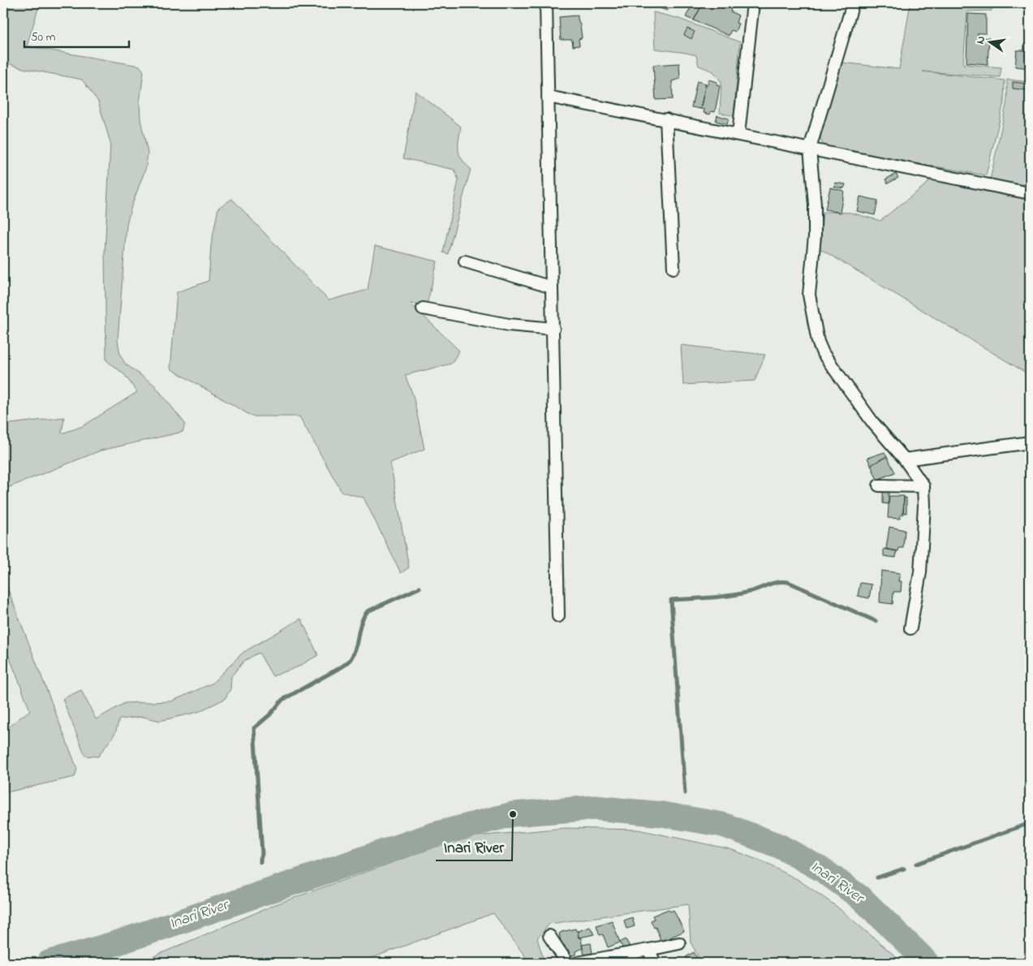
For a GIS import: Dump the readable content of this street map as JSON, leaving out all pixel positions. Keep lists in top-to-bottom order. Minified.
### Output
{"water":["Inari River"],"places":["Inari River"],"scale_bar":"50 m","north":"left"}
